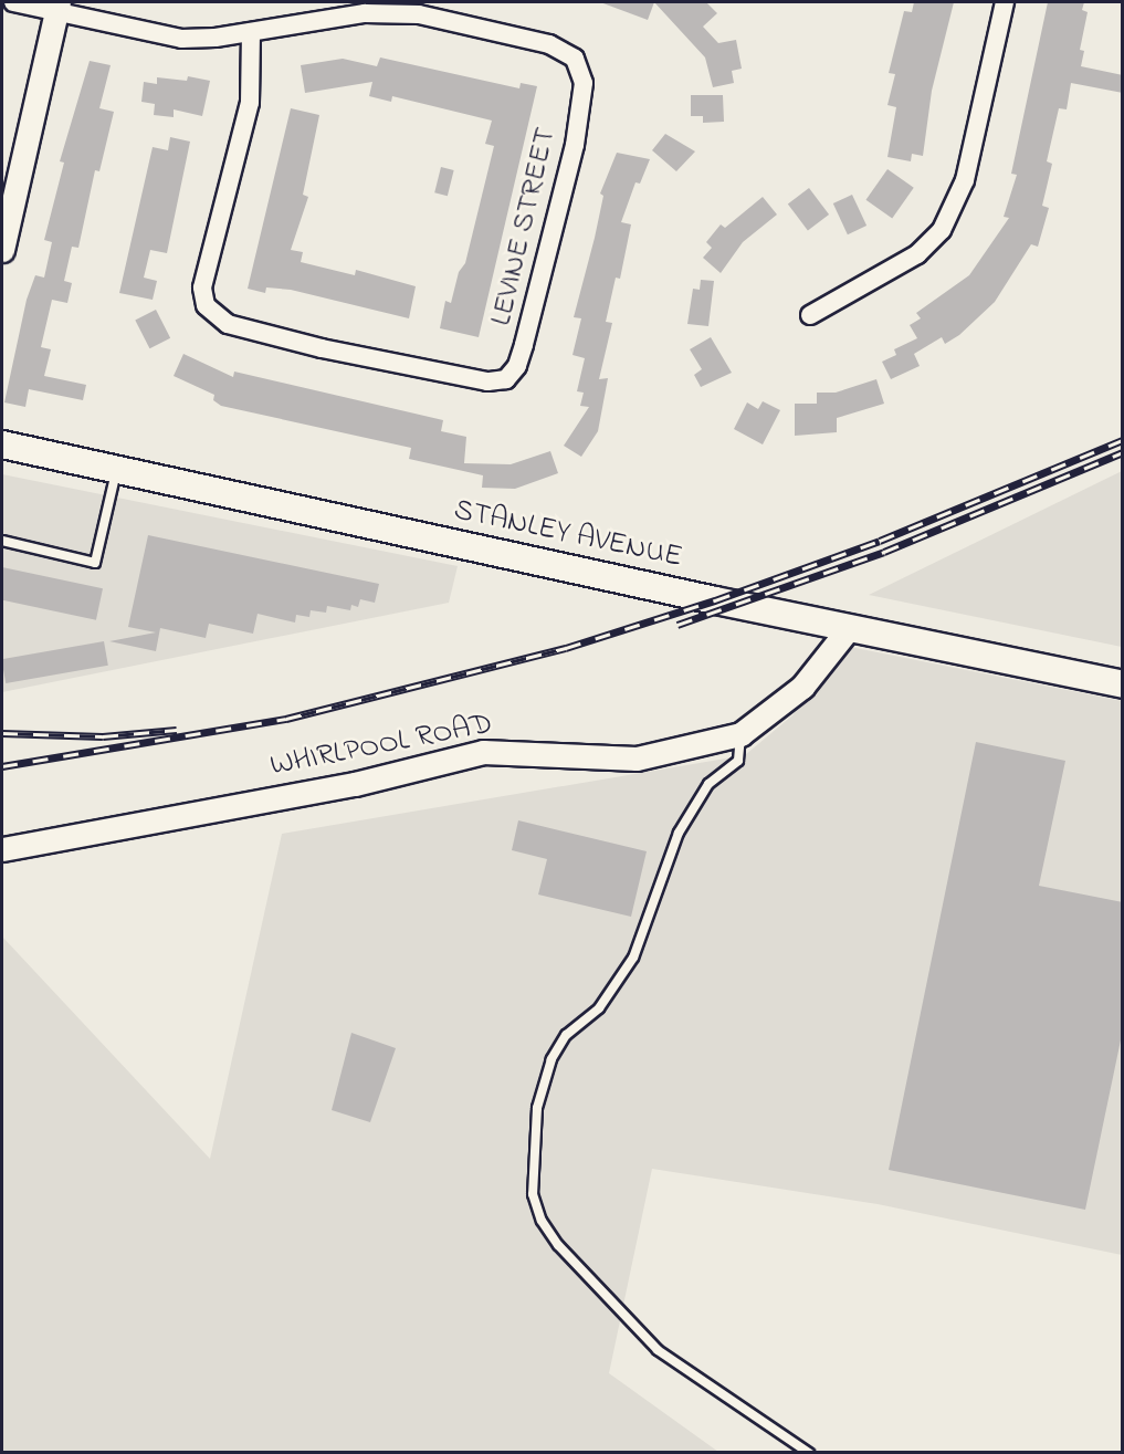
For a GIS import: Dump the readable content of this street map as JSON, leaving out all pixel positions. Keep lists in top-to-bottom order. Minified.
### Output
{"streets":{"main road":["STANLEY AVENUE"],"street":["LEVINE STREET","WHIRLPOOL ROAD"]},"crossings":[["STANLEY AVENUE","WHIRLPOOL ROAD"]]}
